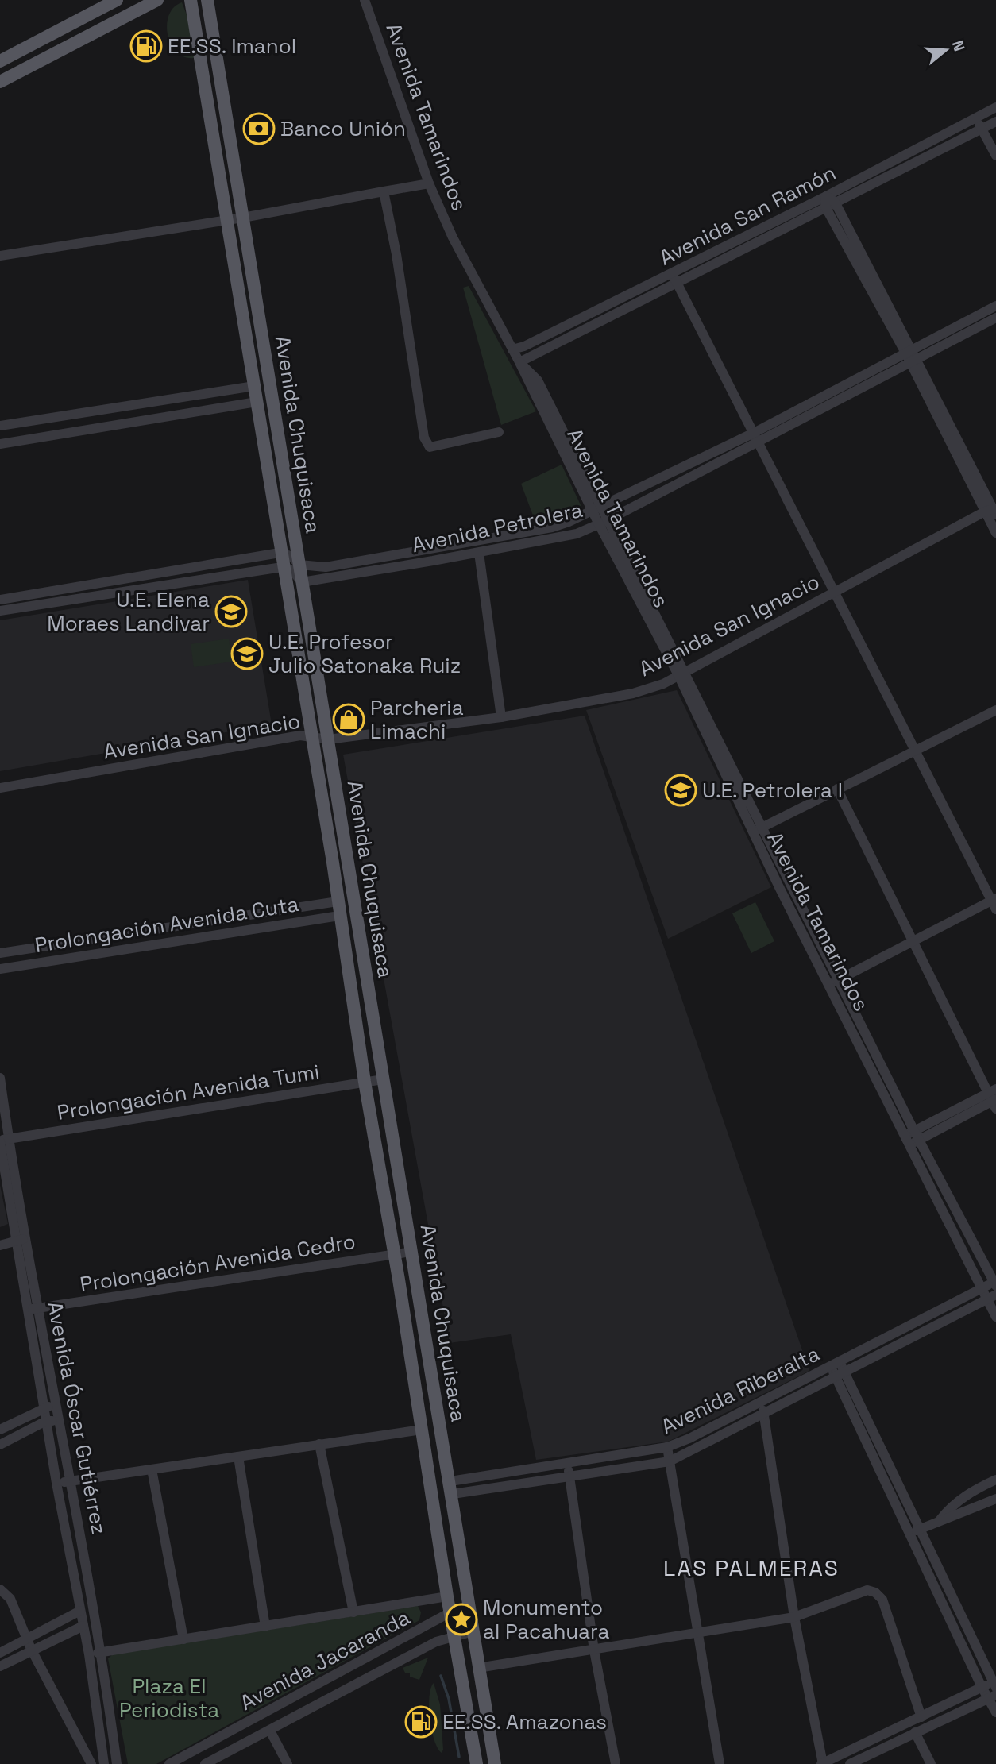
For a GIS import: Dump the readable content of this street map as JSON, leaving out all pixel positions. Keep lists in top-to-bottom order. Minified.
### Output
{"streets":{"main road":["Avenida Chuquisaca"],"street":["Avenida Tamarindos","Avenida San Ramón","Avenida Petrolera","Avenida San Ignacio","Prolongación Avenida Cuta","Prolongación Avenida Tumi","Prolongación Avenida Cedro","Avenida Riberalta","Avenida Óscar Gutiérrez","Avenida Jacaranda"]},"crossings":[["Avenida Tamarindos","Avenida San Ramón"],["Avenida Tamarindos","Avenida Petrolera"],["Avenida Tamarindos","Avenida San Ignacio"],["Avenida Tamarindos","Avenida Riberalta"],["Avenida Chuquisaca","Avenida Petrolera"],["Avenida Chuquisaca","Avenida San Ignacio"],["Avenida Chuquisaca","Prolongación Avenida Cuta"],["Avenida Chuquisaca","Prolongación Avenida Tumi"],["Avenida Chuquisaca","Prolongación Avenida Cedro"],["Avenida Chuquisaca","Avenida Riberalta"],["Avenida Chuquisaca","Avenida Jacaranda"],["Prolongación Avenida Tumi","Avenida Óscar Gutiérrez"],["Prolongación Avenida Cedro","Avenida Óscar Gutiérrez"]],"districts":["LAS PALMERAS"],"parks":["Plaza El Periodista"],"places":{"fuel station":["EE.SS. Imanol","EE.SS. Amazonas"],"bank":["Banco Unión"],"school or university":["U.E. Elena Moraes Landivar","U.E. Profesor Julio Satonaka Ruiz","U.E. Petrolera I"],"shop":["Parcheria Limachi"],"place":["Monumento al Pacahuara"]},"north":"right"}
